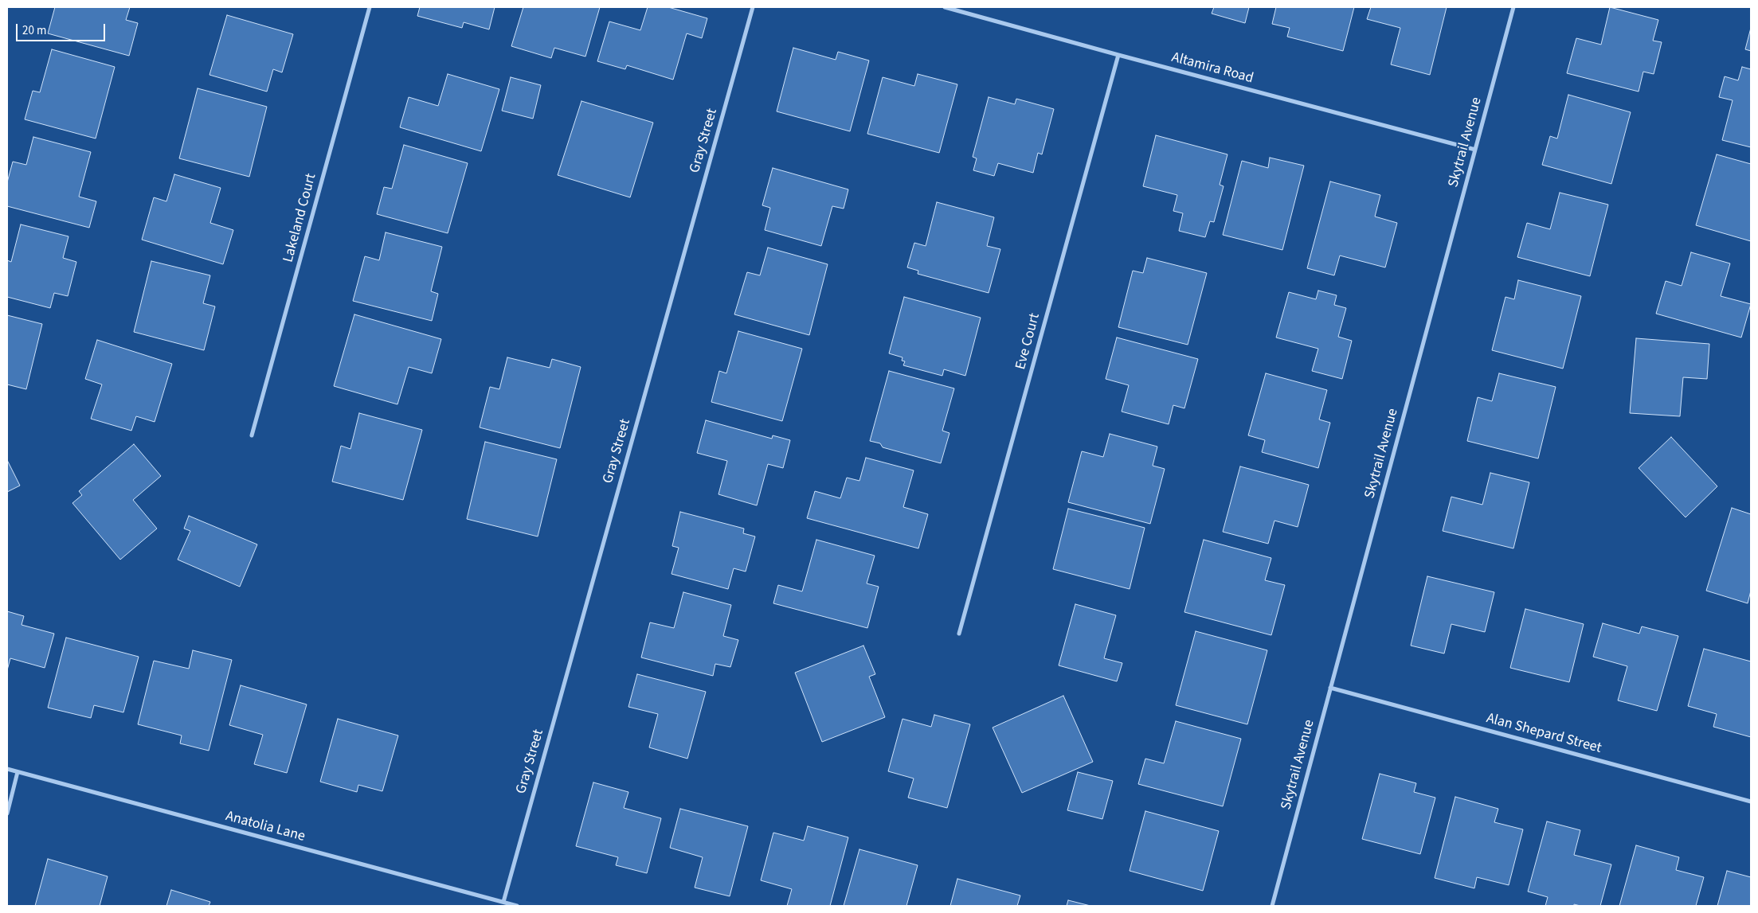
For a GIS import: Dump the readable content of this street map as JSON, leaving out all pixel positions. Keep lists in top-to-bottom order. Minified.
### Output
{"streets":{"street":["Altamira Road","Gray Street","Skytrail Avenue","Lakeland Court","Eve Court","Alan Shepard Street","Anatolia Lane"]},"crossings":[["Altamira Road","Skytrail Avenue"],["Altamira Road","Eve Court"],["Gray Street","Anatolia Lane"],["Skytrail Avenue","Alan Shepard Street"]],"scale_bar":"20 m"}
